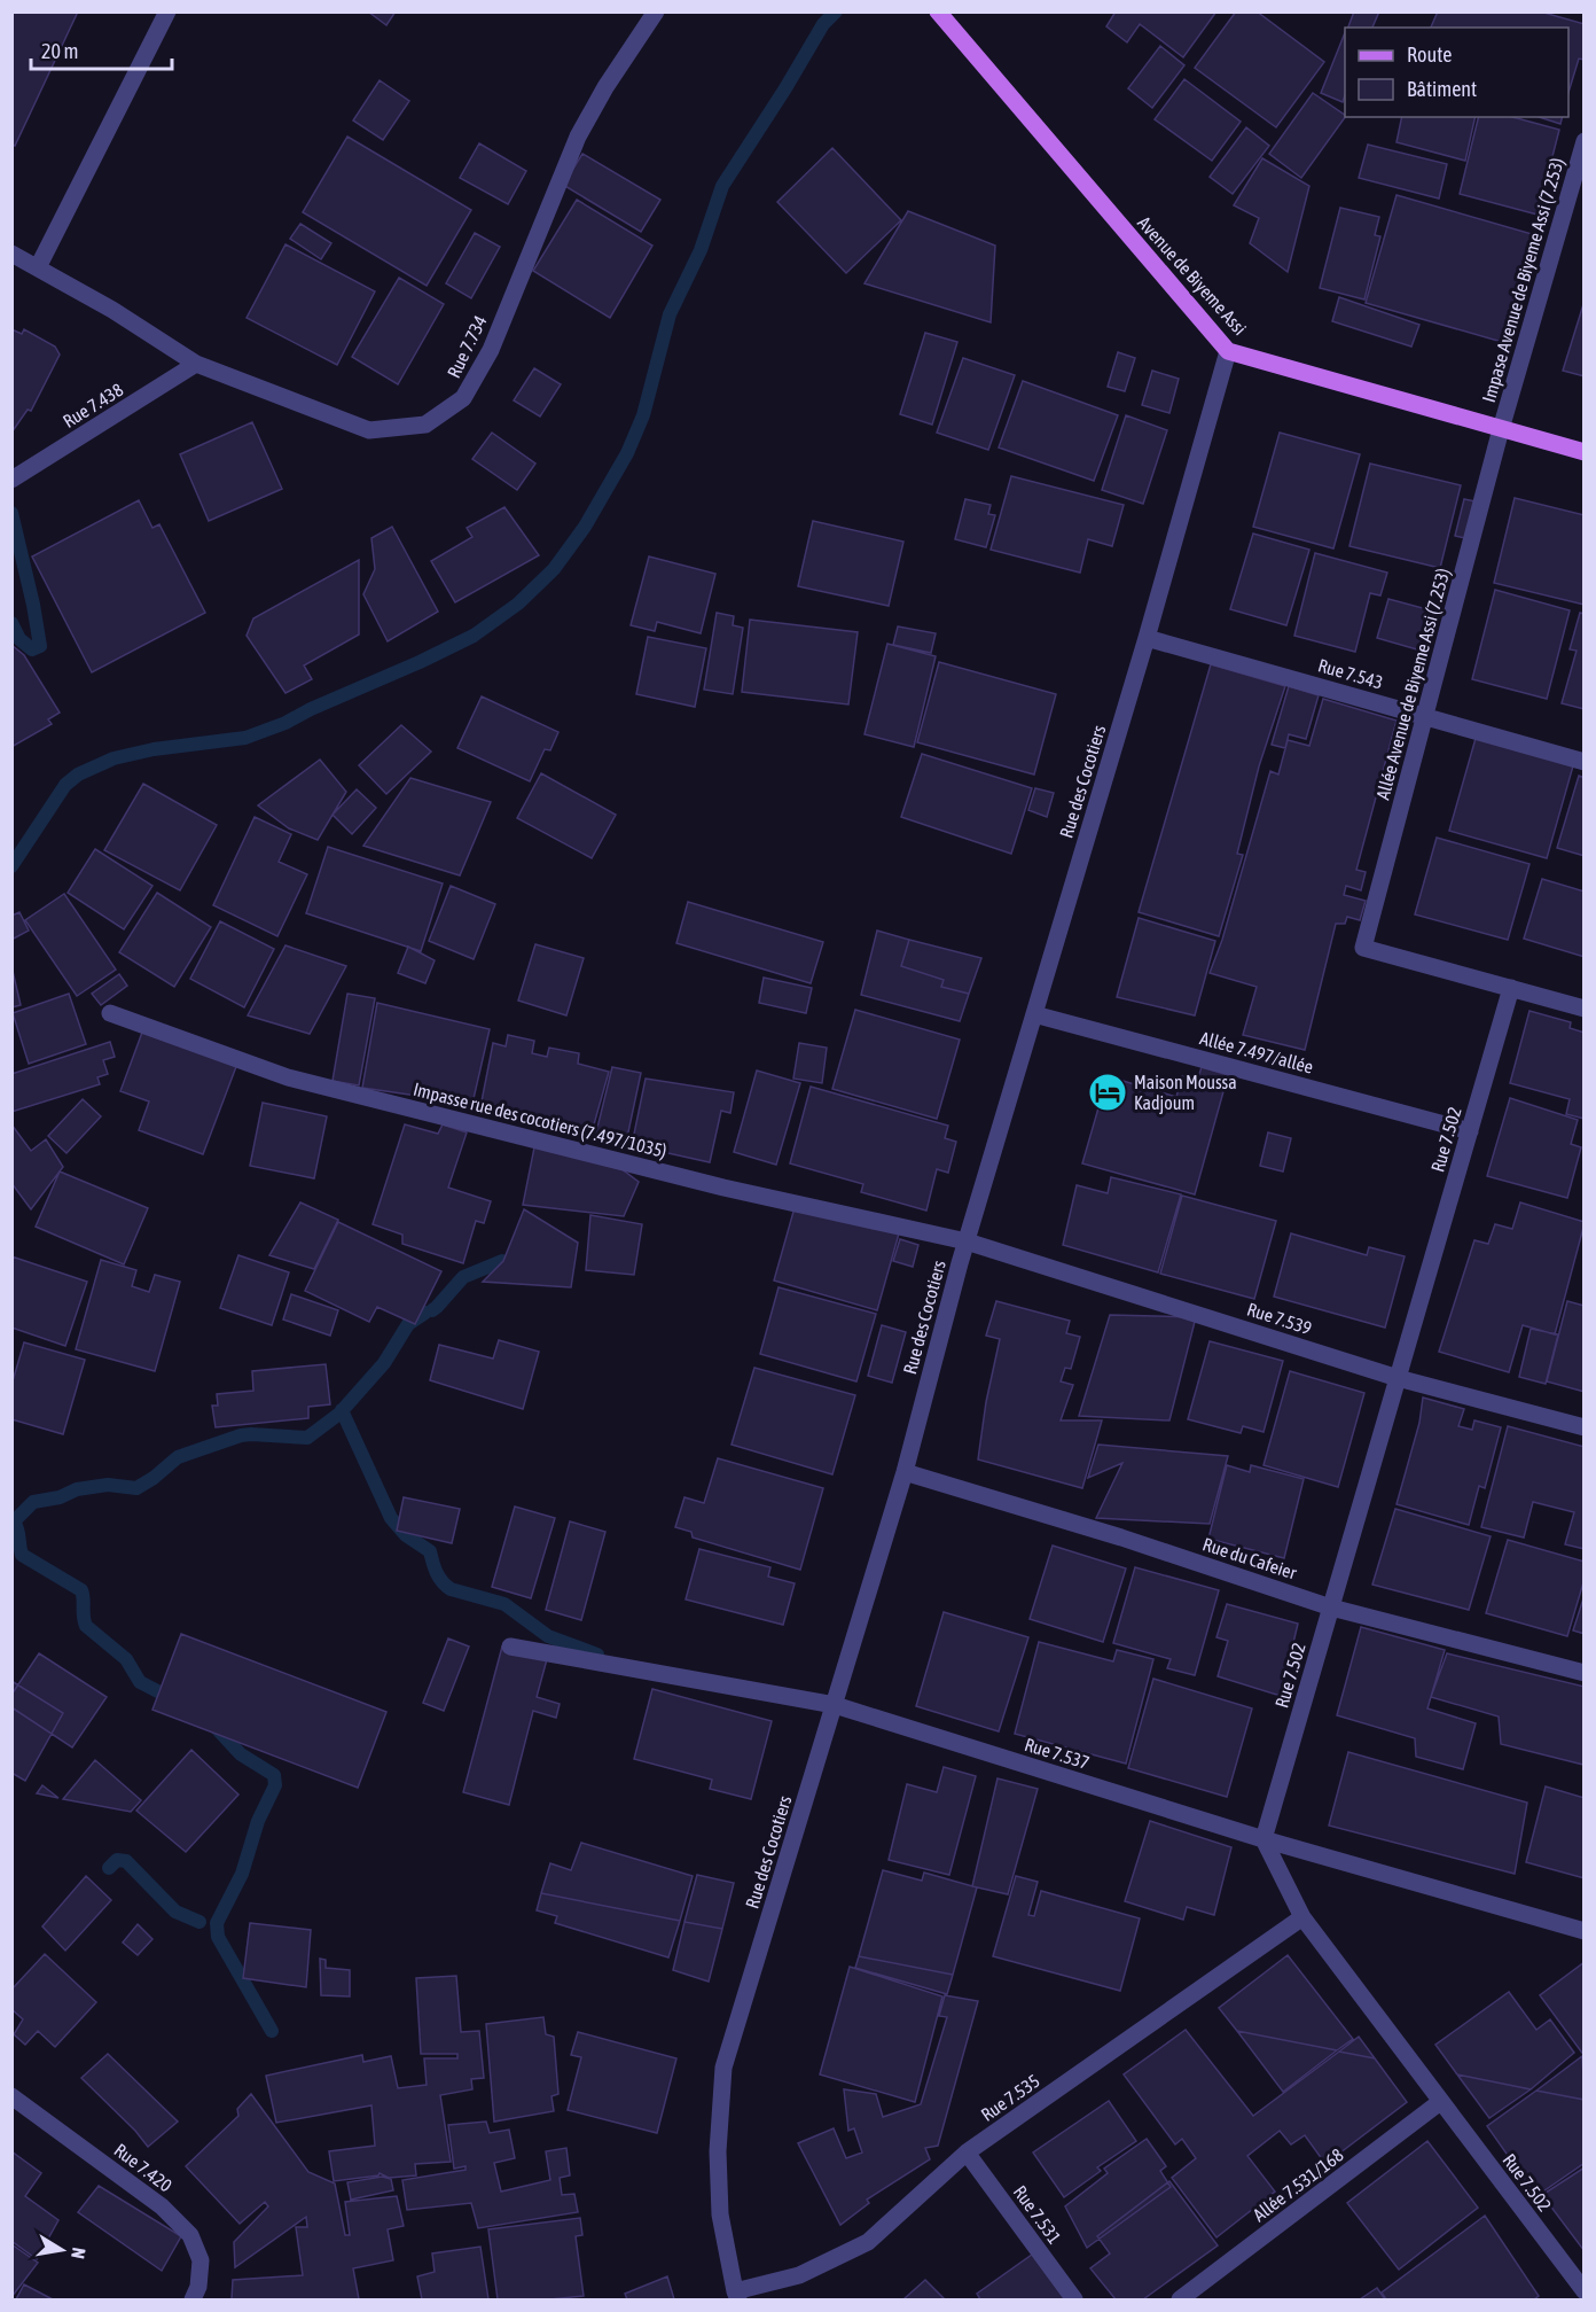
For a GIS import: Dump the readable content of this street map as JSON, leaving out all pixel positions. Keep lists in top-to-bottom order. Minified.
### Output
{"streets":{"main road":["Avenue de Biyeme Assi"],"street":["Impase Avenue de Biyeme Assi (7.253)","Rue 7.734","Rue 7.438","Rue 7.543","Allée Avenue de Biyeme Assi (7.253)","Rue des Cocotiers","Allée 7.497/allée","Impasse rue des cocotiers (7.497/1035)","Rue 7.502","Rue 7.539","Rue du Cafeier","Rue 7.537","Rue 7.535","Rue 7.420","Allée 7.531/168","Rue 7.531"]},"crossings":[["Avenue de Biyeme Assi","Impase Avenue de Biyeme Assi (7.253)"],["Avenue de Biyeme Assi","Allée Avenue de Biyeme Assi (7.253)"],["Avenue de Biyeme Assi","Rue des Cocotiers"],["Impase Avenue de Biyeme Assi (7.253)","Allée Avenue de Biyeme Assi (7.253)"],["Rue 7.734","Rue 7.438"],["Rue 7.543","Allée Avenue de Biyeme Assi (7.253)"],["Rue 7.543","Rue des Cocotiers"],["Allée Avenue de Biyeme Assi (7.253)","Rue 7.502"],["Rue des Cocotiers","Allée 7.497/allée"],["Rue des Cocotiers","Impasse rue des cocotiers (7.497/1035)"],["Rue des Cocotiers","Rue 7.539"],["Rue des Cocotiers","Rue du Cafeier"],["Rue des Cocotiers","Rue 7.537"],["Rue des Cocotiers","Rue 7.535"],["Allée 7.497/allée","Rue 7.502"],["Impasse rue des cocotiers (7.497/1035)","Rue 7.539"],["Rue 7.502","Rue 7.539"],["Rue 7.502","Rue du Cafeier"],["Rue 7.502","Rue 7.537"],["Rue 7.502","Rue 7.535"],["Rue 7.502","Allée 7.531/168"],["Rue 7.535","Rue 7.531"]],"places":{"hotel":["Maison Moussa Kadjoum"]},"legend":["Route","Bâtiment"],"scale_bar":"20 m","north":"right"}
